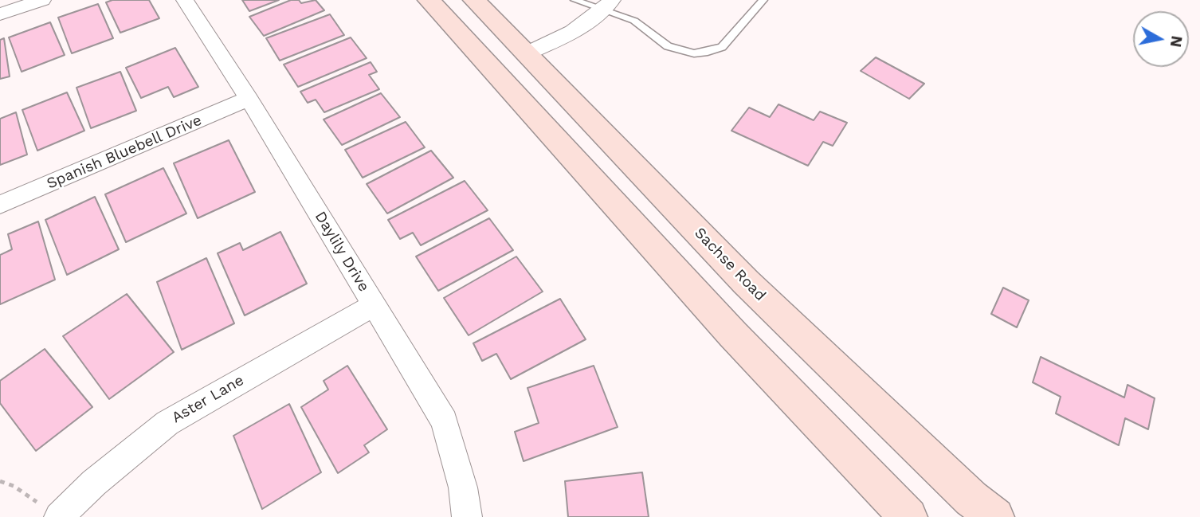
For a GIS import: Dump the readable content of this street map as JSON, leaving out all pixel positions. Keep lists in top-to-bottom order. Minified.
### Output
{"streets":{"main road":["Sachse Road"],"street":["Spanish Bluebell Drive","Daylily Drive","Aster Lane"]},"crossings":[["Spanish Bluebell Drive","Daylily Drive"],["Daylily Drive","Aster Lane"]],"north":"right"}
